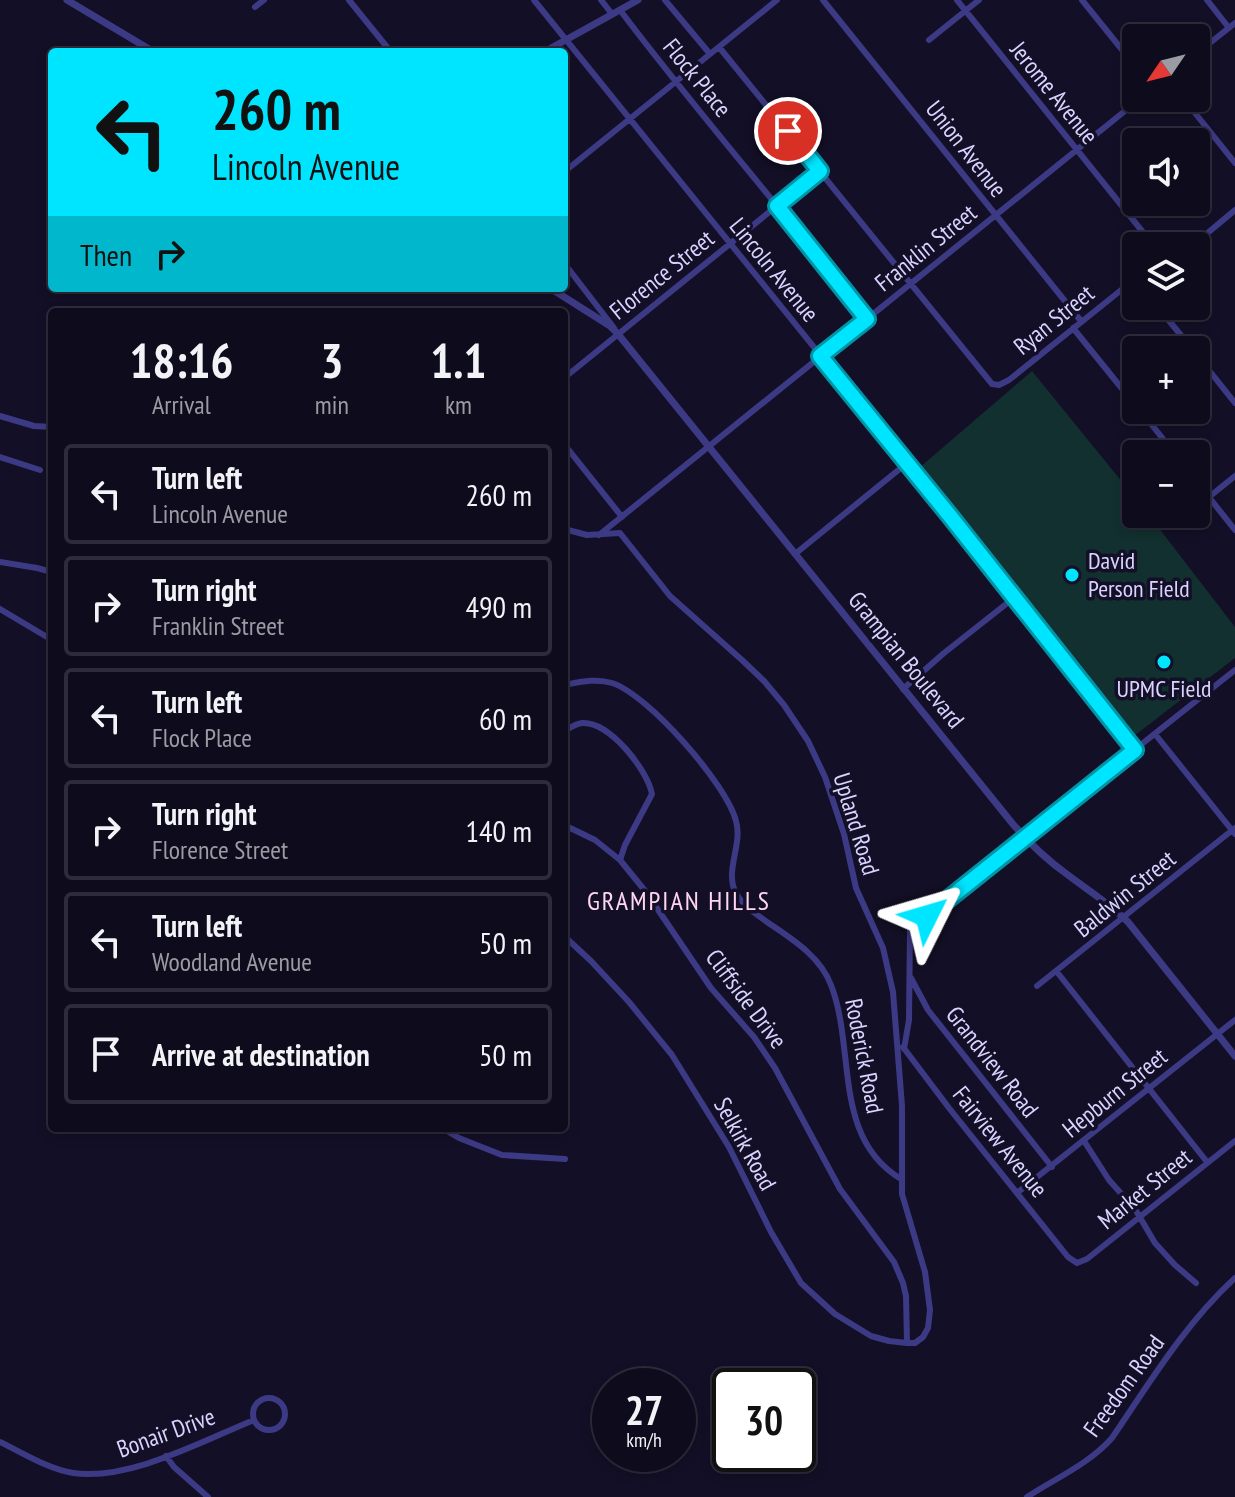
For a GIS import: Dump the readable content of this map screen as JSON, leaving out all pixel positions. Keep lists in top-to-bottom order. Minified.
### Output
{"streets":{"street":["Flock Place","Jerome Avenue","Union Avenue","Franklin Street","Lincoln Avenue","Florence Street","Ryan Street","Grampian Boulevard","Upland Road","Baldwin Street","Cliffside Drive","Roderick Road","Grandview Road","Hepburn Street","Fairview Avenue","Selkirk Road","Market Street","Freedom Road","Bonair Drive"]},"crossings":[["Flock Place","Franklin Street"],["Flock Place","Florence Street"],["Jerome Avenue","Franklin Street"],["Union Avenue","Franklin Street"],["Union Avenue","Ryan Street"],["Franklin Street","Lincoln Avenue"],["Franklin Street","Ryan Street"],["Franklin Street","Grampian Boulevard"],["Lincoln Avenue","Florence Street"],["Florence Street","Grampian Boulevard"],["Grampian Boulevard","Baldwin Street"],["Grampian Boulevard","Hepburn Street"],["Upland Road","Cliffside Drive"],["Upland Road","Roderick Road"],["Upland Road","Fairview Avenue"],["Upland Road","Selkirk Road"],["Cliffside Drive","Selkirk Road"],["Grandview Road","Hepburn Street"],["Hepburn Street","Fairview Avenue"],["Fairview Avenue","Market Street"]],"districts":["GRAMPIAN HILLS"],"places":["David Person Field","UPMC Field"],"north":"bottom left","page":{"map_buttons":["+","−"],"turn":["260 m","Lincoln Avenue"],"then":"Then","eta":["18:16","Arrival","3","min","1.1","km"],"list":[{"name":"Turn left","note":"Lincoln Avenue","value":"260 m"},{"name":"Turn right","note":"Franklin Street","value":"490 m"},{"name":"Turn left","note":"Flock Place","value":"60 m"},{"name":"Turn right","note":"Florence Street","value":"140 m"},{"name":"Turn left","note":"Woodland Avenue","value":"50 m"},{"name":"Arrive at destination","value":"50 m"}],"speed":"27 km/h","limit":"30"}}
